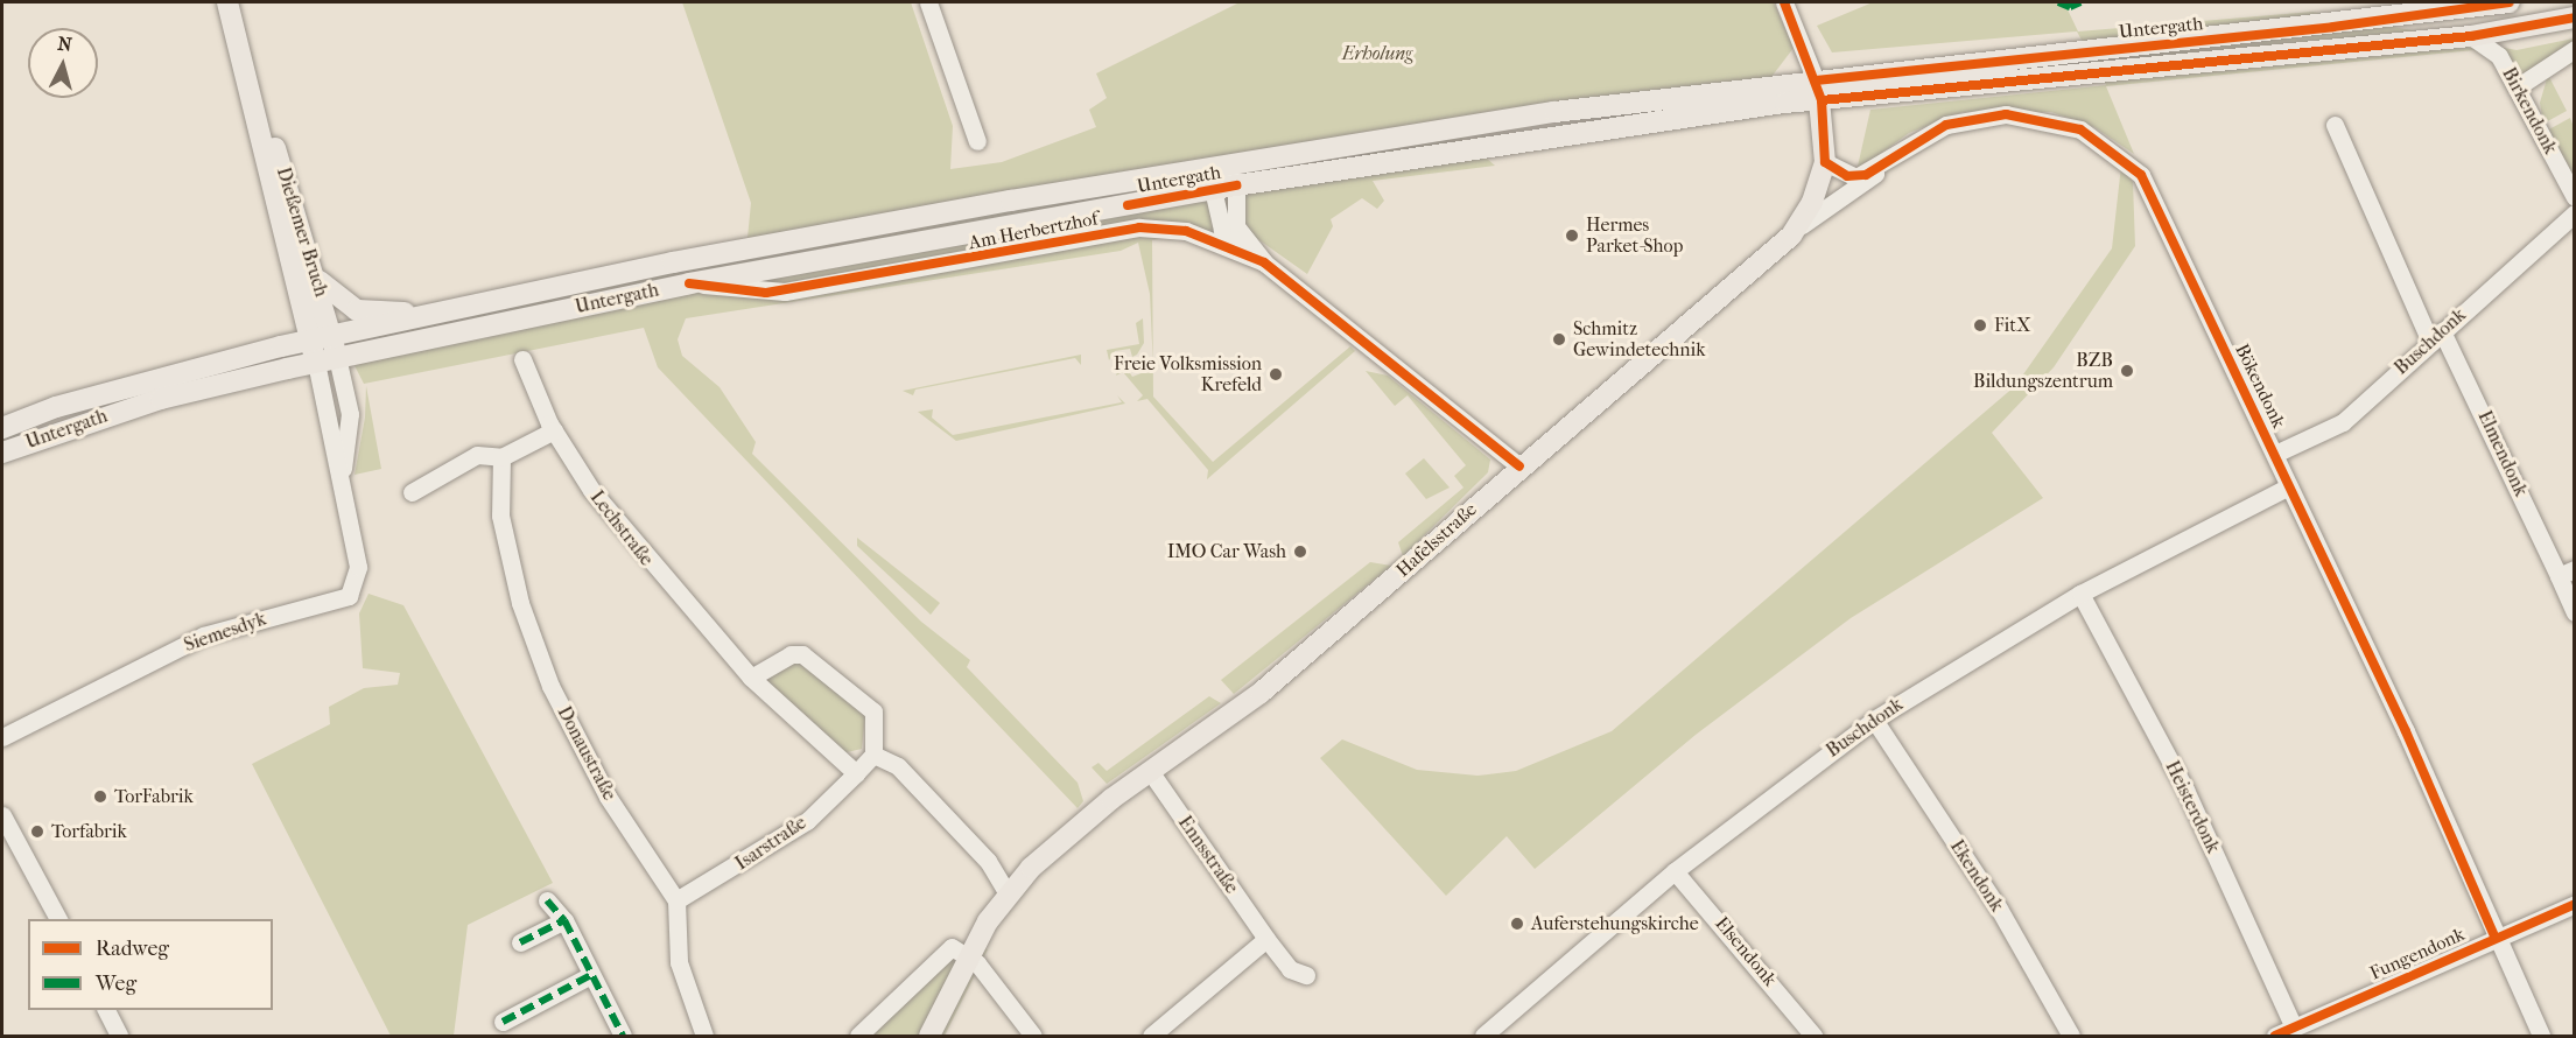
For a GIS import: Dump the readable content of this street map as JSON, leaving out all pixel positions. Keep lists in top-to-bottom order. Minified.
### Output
{"streets":{"main road":["Untergath","Dießemer Bruch","Hafelsstraße"],"street":["Birkendonk","Am Herbertzhof","Buschdonk","Bökendonk","Elmendonk","Lechstraße","Siemesdyk","Donaustraße","Heisterdonk","Isarstraße","Ennsstraße","Ekendonk","Elsendonk","Fungendonk"]},"crossings":[["Untergath","Birkendonk"],["Untergath","Am Herbertzhof"],["Untergath","Dießemer Bruch"],["Untergath","Hafelsstraße"],["Untergath","Siemesdyk"],["Am Herbertzhof","Hafelsstraße"],["Dießemer Bruch","Siemesdyk"],["Buschdonk","Bökendonk"],["Buschdonk","Elmendonk"],["Buschdonk","Heisterdonk"],["Buschdonk","Ekendonk"],["Buschdonk","Elsendonk"],["Bökendonk","Hafelsstraße"],["Bökendonk","Fungendonk"],["Lechstraße","Isarstraße"],["Hafelsstraße","Ennsstraße"],["Donaustraße","Isarstraße"],["Heisterdonk","Fungendonk"]],"parks":["Erholung"],"places":["Hermes Parket-Shop","FitX","Schmitz Gewindetechnik","BZB Bildungszentrum","Freie Volksmission Krefeld","IMO Car Wash","TorFabrik","Torfabrik","Auferstehungskirche"],"legend":["Radweg","Weg"],"north":"top"}
